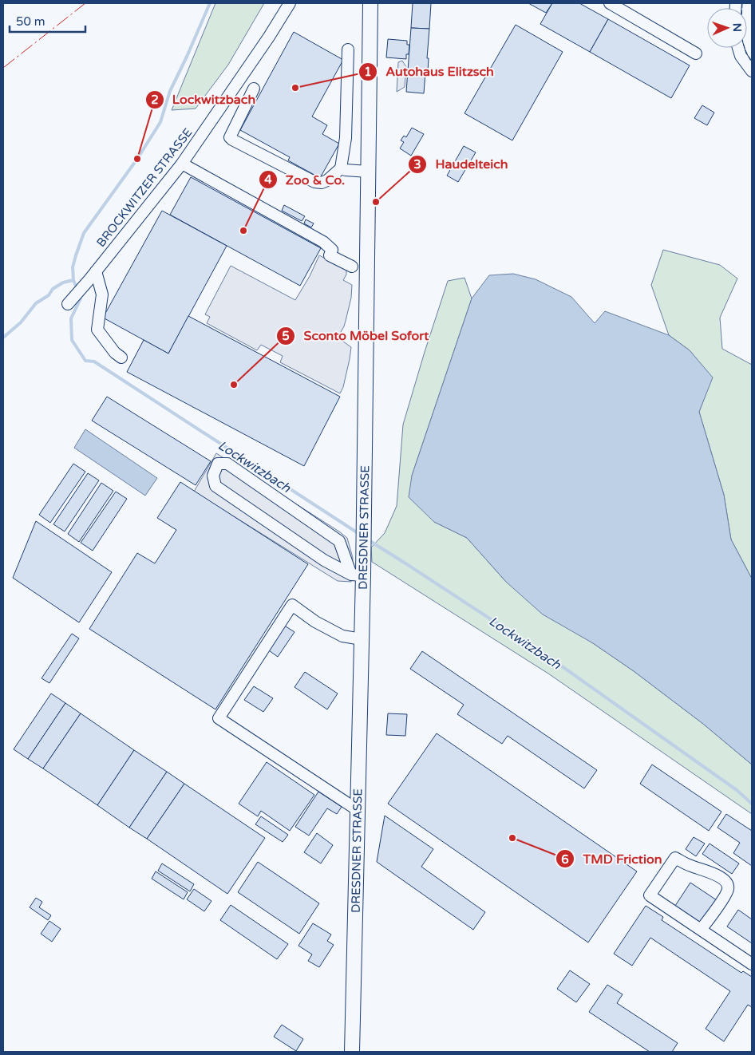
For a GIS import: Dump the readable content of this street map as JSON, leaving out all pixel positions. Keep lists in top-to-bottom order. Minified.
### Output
{"streets":{"main road":["DRESDNER STRASSE"],"street":["BROCKWITZER STRASSE"]},"water":["Lockwitzbach"],"places":["Autohaus Elitzsch","Lockwitzbach","Haudelteich","Zoo & Co.","Sconto Möbel Sofort","TMD Friction"],"scale_bar":"50 m","north":"right"}
